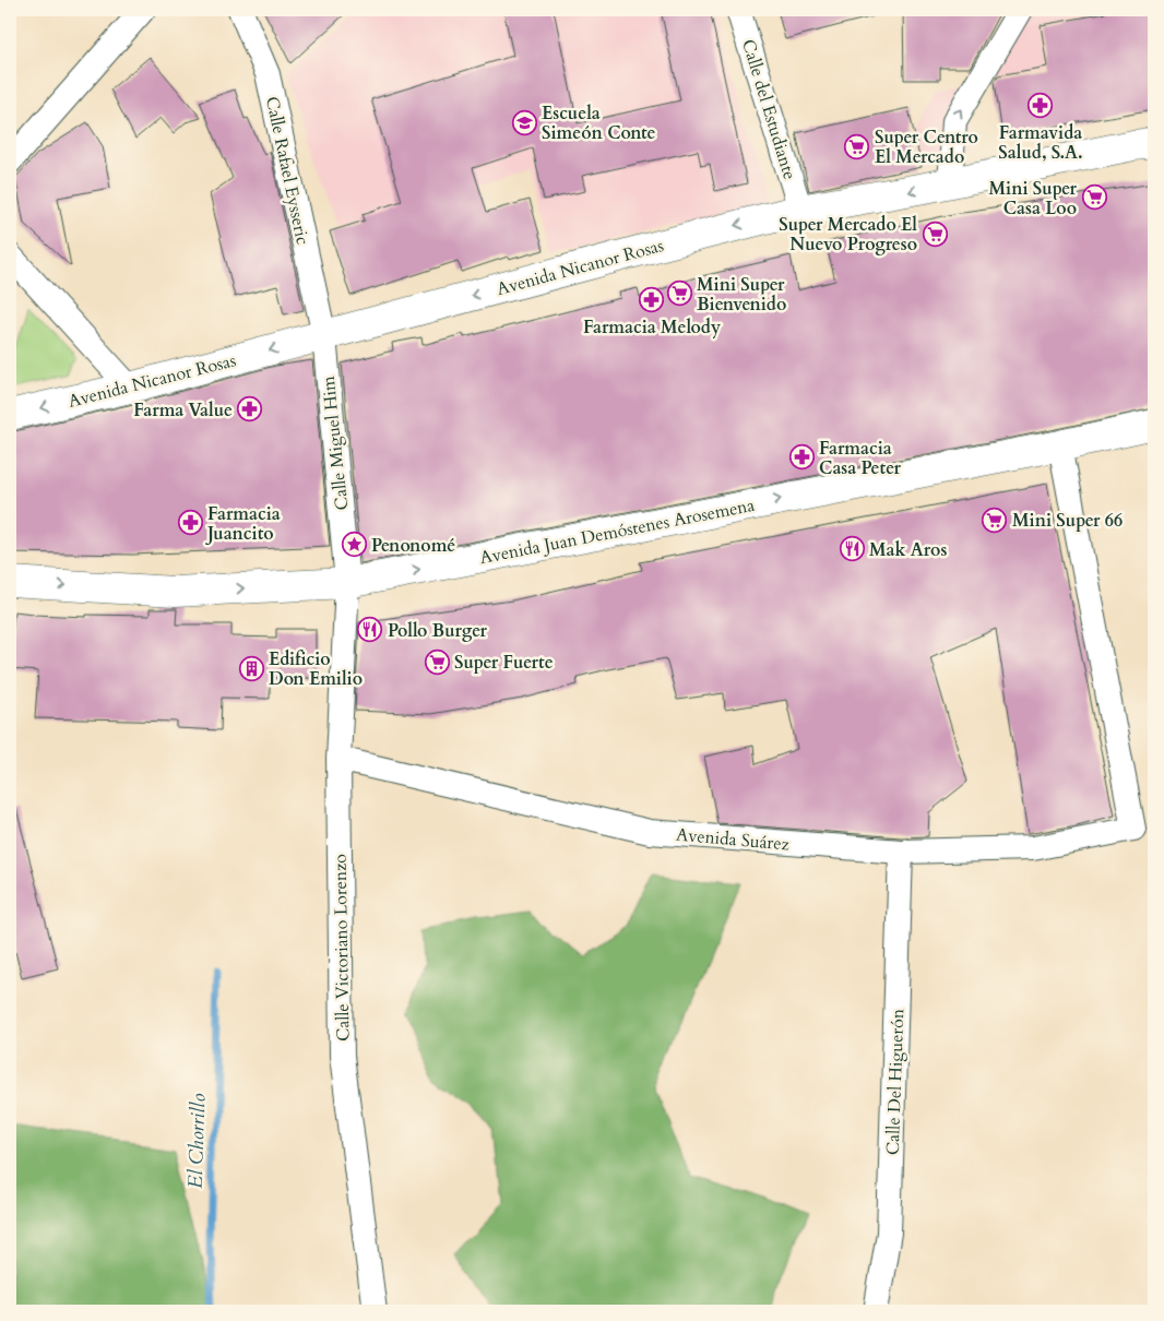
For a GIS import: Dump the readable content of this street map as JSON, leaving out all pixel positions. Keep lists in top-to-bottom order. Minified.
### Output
{"streets":{"main road":["Avenida Nicanor Rosas","Avenida Juan Demóstenes Arosemena"],"street":["Calle del Estudiante","Calle Rafael Eysseric","Calle Miguel Him","Avenida Suárez","Calle Victoriano Lorenzo","Calle Del Higuerón"]},"crossings":[["Calle del Estudiante","Avenida Nicanor Rosas"],["Calle Rafael Eysseric","Avenida Nicanor Rosas"],["Calle Rafael Eysseric","Calle Miguel Him"],["Avenida Nicanor Rosas","Calle Miguel Him"],["Calle Miguel Him","Avenida Juan Demóstenes Arosemena"],["Calle Miguel Him","Calle Victoriano Lorenzo"],["Avenida Juan Demóstenes Arosemena","Calle Victoriano Lorenzo"],["Avenida Suárez","Calle Victoriano Lorenzo"],["Avenida Suárez","Calle Del Higuerón"]],"one_way":["Avenida Nicanor Rosas","Avenida Juan Demóstenes Arosemena"],"water":["El Chorrillo"],"places":{"pharmacy":["Farmavida Salud, S.A.","Farmacia Melody","Farma Value","Farmacia Casa Peter","Farmacia Juancito"],"school or university":["Escuela Simeón Conte"],"supermarket":["Super Centro El Mercado","Mini Super Casa Loo","Super Mercado El Nuevo Progreso","Mini Super Bienvenido","Mini Super 66","Super Fuerte"],"place":["Penonomé"],"restaurant":["Mak Aros","Pollo Burger"],"building":["Edificio Don Emilio"]}}
